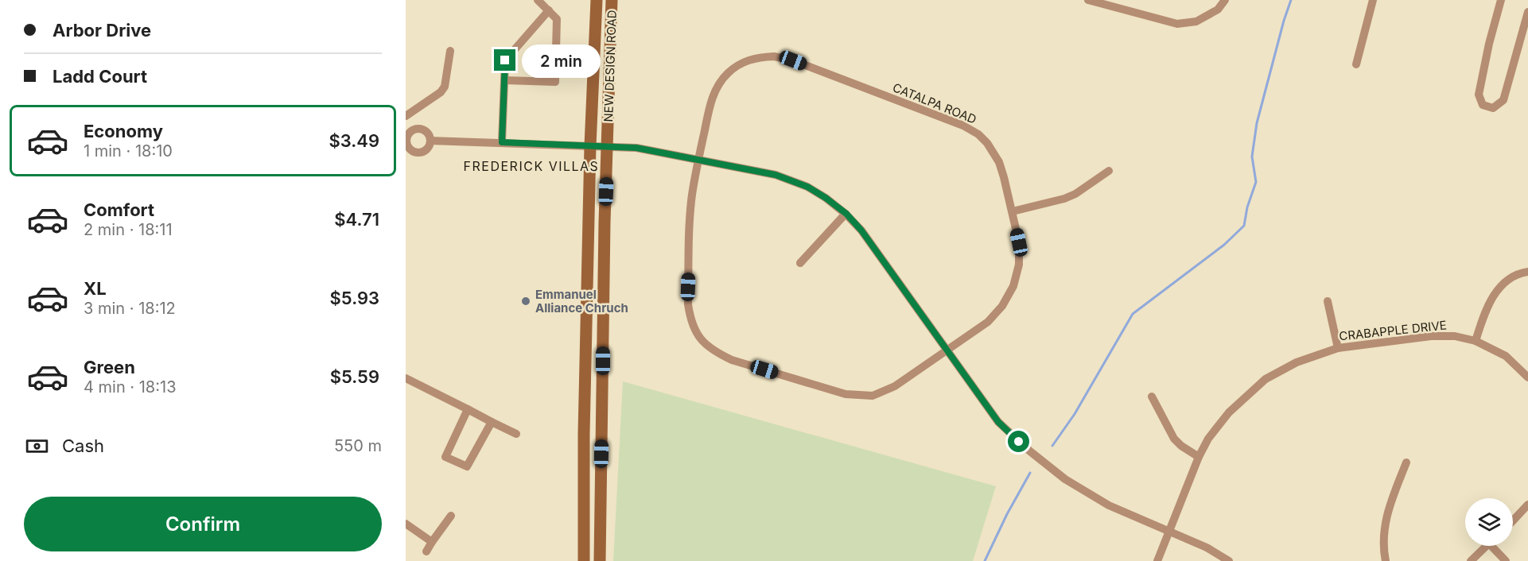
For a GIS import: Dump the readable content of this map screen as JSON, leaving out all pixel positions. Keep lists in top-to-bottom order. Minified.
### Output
{"streets":{"main road":["NEW DESIGN ROAD"],"street":["CATALPA ROAD","CRABAPPLE DRIVE"]},"districts":["FREDERICK VILLAS"],"places":["Emmanuel Alliance Chruch"],"page":{"banner":["Arbor Drive","Ladd Court"],"bubble":"2 min","list":[{"name":"Economy","note":"1 min · 18:10","value":"$3.49"},{"name":"Comfort","note":"2 min · 18:11","value":"$4.71"},{"name":"XL","note":"3 min · 18:12","value":"$5.93"},{"name":"Green","note":"4 min · 18:13","value":"$5.59"}],"pay":["Cash","550 m"],"buttons":"Confirm"}}
